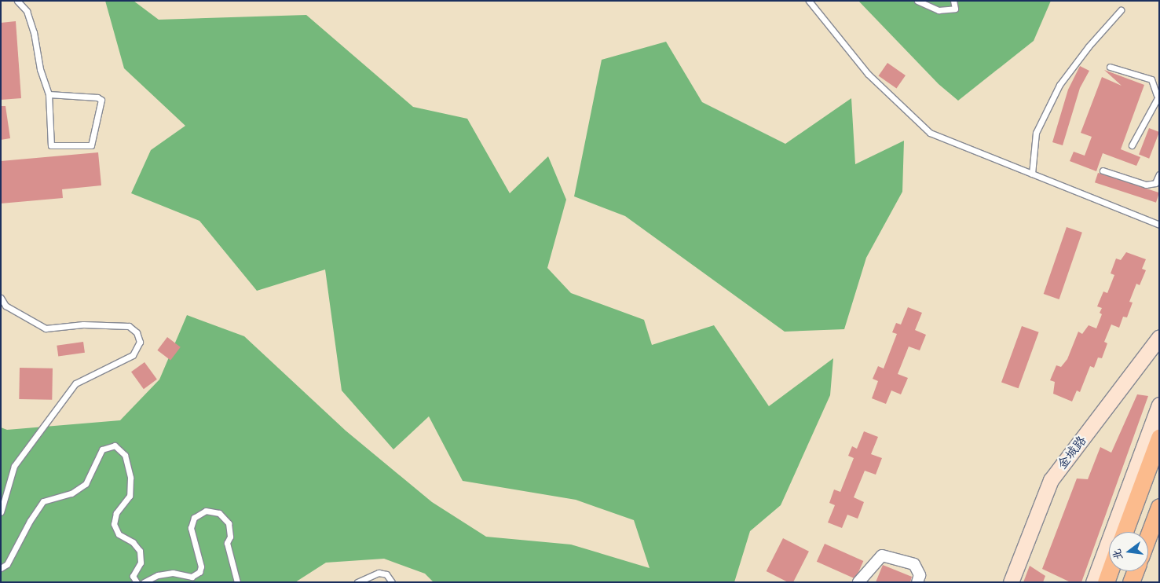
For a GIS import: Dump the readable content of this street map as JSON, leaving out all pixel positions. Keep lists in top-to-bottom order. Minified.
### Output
{"streets":{"street":["金城路"]},"north":"left"}
